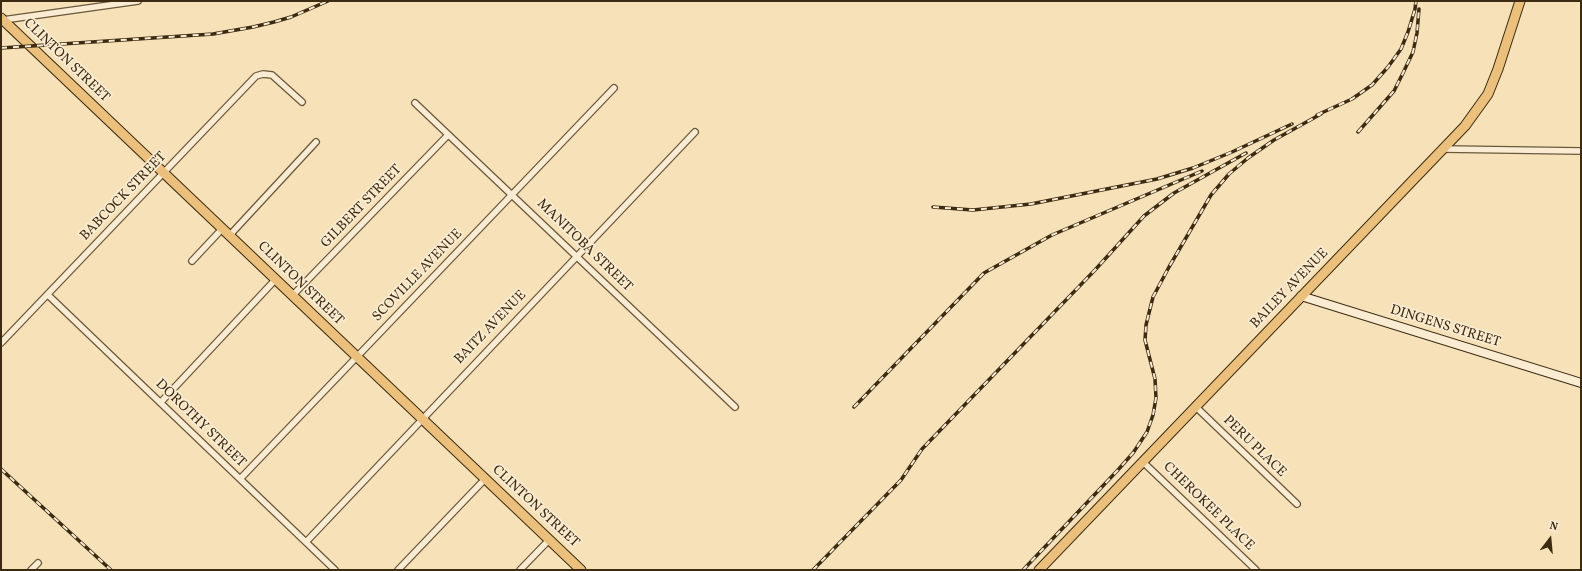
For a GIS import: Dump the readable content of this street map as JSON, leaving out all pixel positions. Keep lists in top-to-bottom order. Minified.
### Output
{"streets":{"main road":["CLINTON STREET","BAILEY AVENUE"],"street":["BABCOCK STREET","GILBERT STREET","MANITOBA STREET","SCOVILLE AVENUE","DINGENS STREET","BAITZ AVENUE","DOROTHY STREET","PERU PLACE","CHEROKEE PLACE"]},"crossings":[["CLINTON STREET","BABCOCK STREET"],["CLINTON STREET","GILBERT STREET"],["CLINTON STREET","SCOVILLE AVENUE"],["CLINTON STREET","BAITZ AVENUE"],["BABCOCK STREET","DOROTHY STREET"],["GILBERT STREET","MANITOBA STREET"],["MANITOBA STREET","SCOVILLE AVENUE"],["MANITOBA STREET","BAITZ AVENUE"],["SCOVILLE AVENUE","DOROTHY STREET"],["BAILEY AVENUE","DINGENS STREET"],["BAILEY AVENUE","PERU PLACE"],["BAILEY AVENUE","CHEROKEE PLACE"],["BAITZ AVENUE","DOROTHY STREET"]],"north":"top"}
